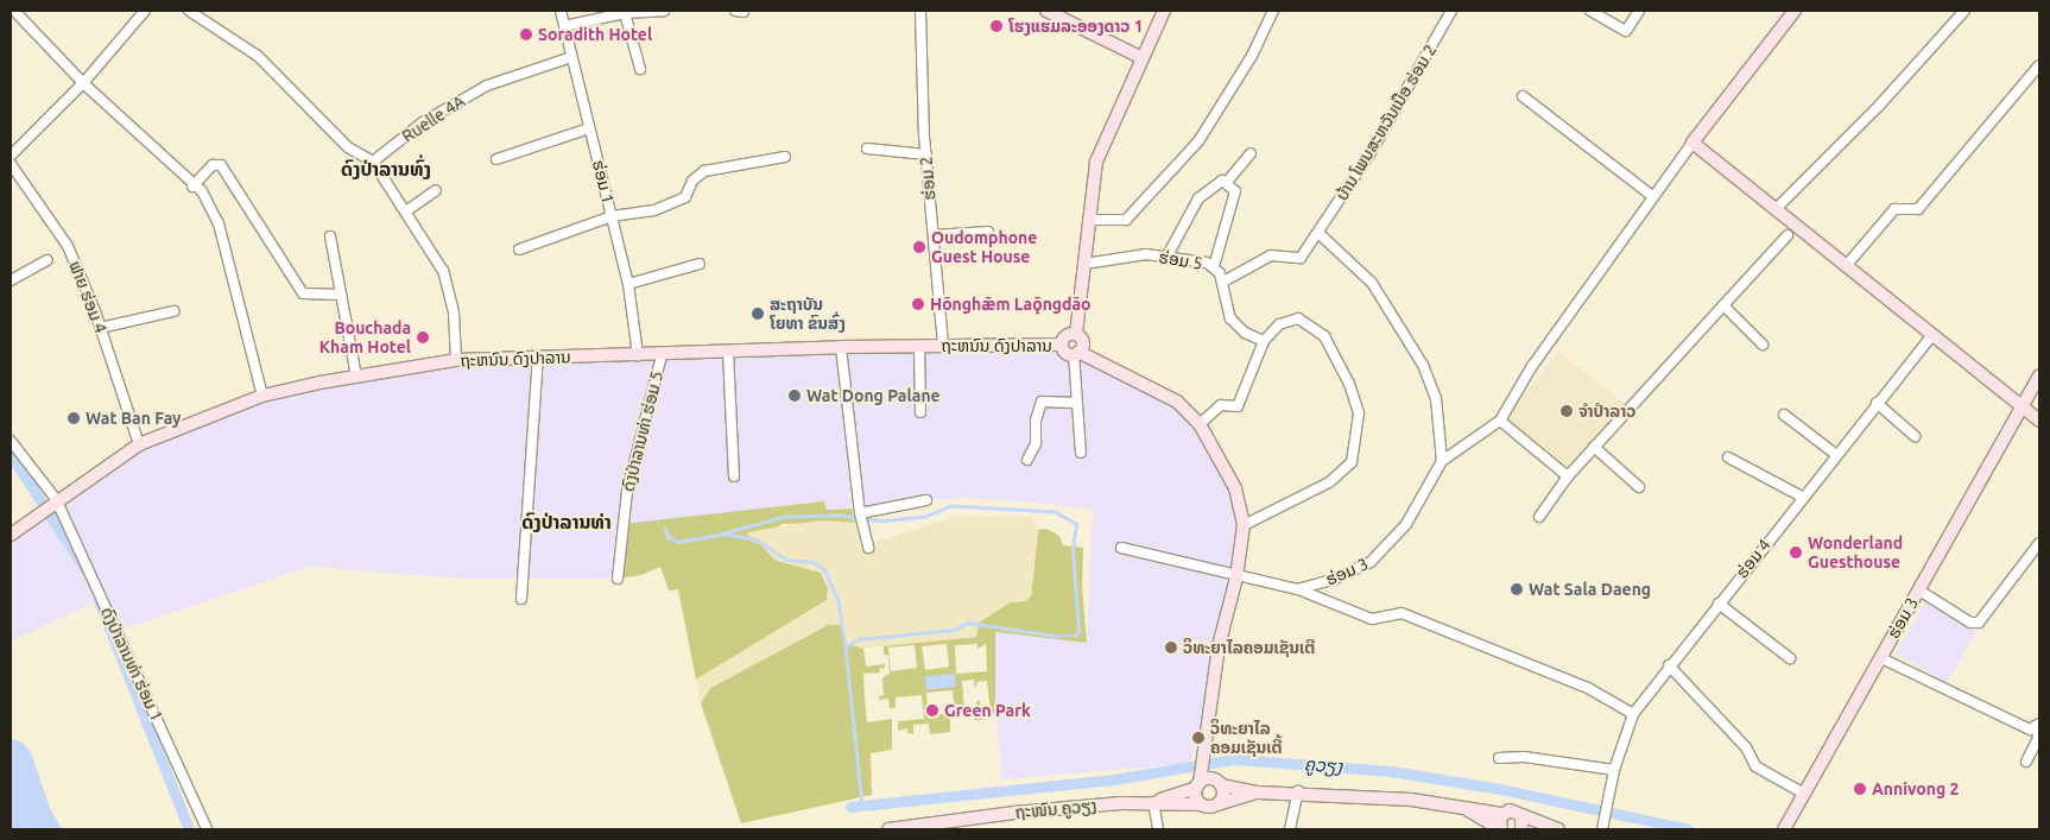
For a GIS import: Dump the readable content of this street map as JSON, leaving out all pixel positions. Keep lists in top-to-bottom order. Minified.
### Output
{"streets":{"street":["Ruelle 4A","ບ້ານ ໂພນສະຫວັນເນືອ ຮ່ອມ 2","ຮ່ອມ 2","ຮ່ອມ 1","ຮ່ອມ 5","ຟາຍ ຮ່ອມ 4","ຖະຫນົນ ດົງປາລານ","ດົງປ່າລານທ່າ ຮ່ອມ 5","ຮ່ອມ 4","ຮ່ອມ 3","ດົງປ່າລານທ່າ ຮ່ອມ 1","ຖະໜົນ ຄູວຽງ"]},"crossings":[["Ruelle 4A","ຮ່ອມ 1"],["ບ້ານ ໂພນສະຫວັນເນືອ ຮ່ອມ 2","ຮ່ອມ 5"],["ຮ່ອມ 2","ຖະຫນົນ ດົງປາລານ"],["ຮ່ອມ 1","ຖະຫນົນ ດົງປາລານ"],["ຟາຍ ຮ່ອມ 4","ຖະຫນົນ ດົງປາລານ"],["ຖະຫນົນ ດົງປາລານ","ດົງປ່າລານທ່າ ຮ່ອມ 5"],["ຖະຫນົນ ດົງປາລານ","ດົງປ່າລານທ່າ ຮ່ອມ 1"]],"districts":["ດົງປ່າລານທົ່ງ","ດົງປ່າລານທ່າ"],"water":["ຄູວຽງ"],"places":["ໂຮງແຮມລະອອງດາວ 1","Soradith Hotel","Oudomphone Guest House","Hōnghǣm Laǭngdāo","ສະຖາບັນ ໂຍທາ ຂົນສົ່ງ","Bouchada Kham Hotel","Wat Dong Palane","ຈຳປຳລາວ","Wat Ban Fay","Wonderland Guesthouse","Wat Sala Daeng","ວິທະຍາໄລຄອມເຊັນເຕີ","Green Park","ວິທະຍາໄລ ຄອມເຊັນເຕີ້","Annivong 2"]}
